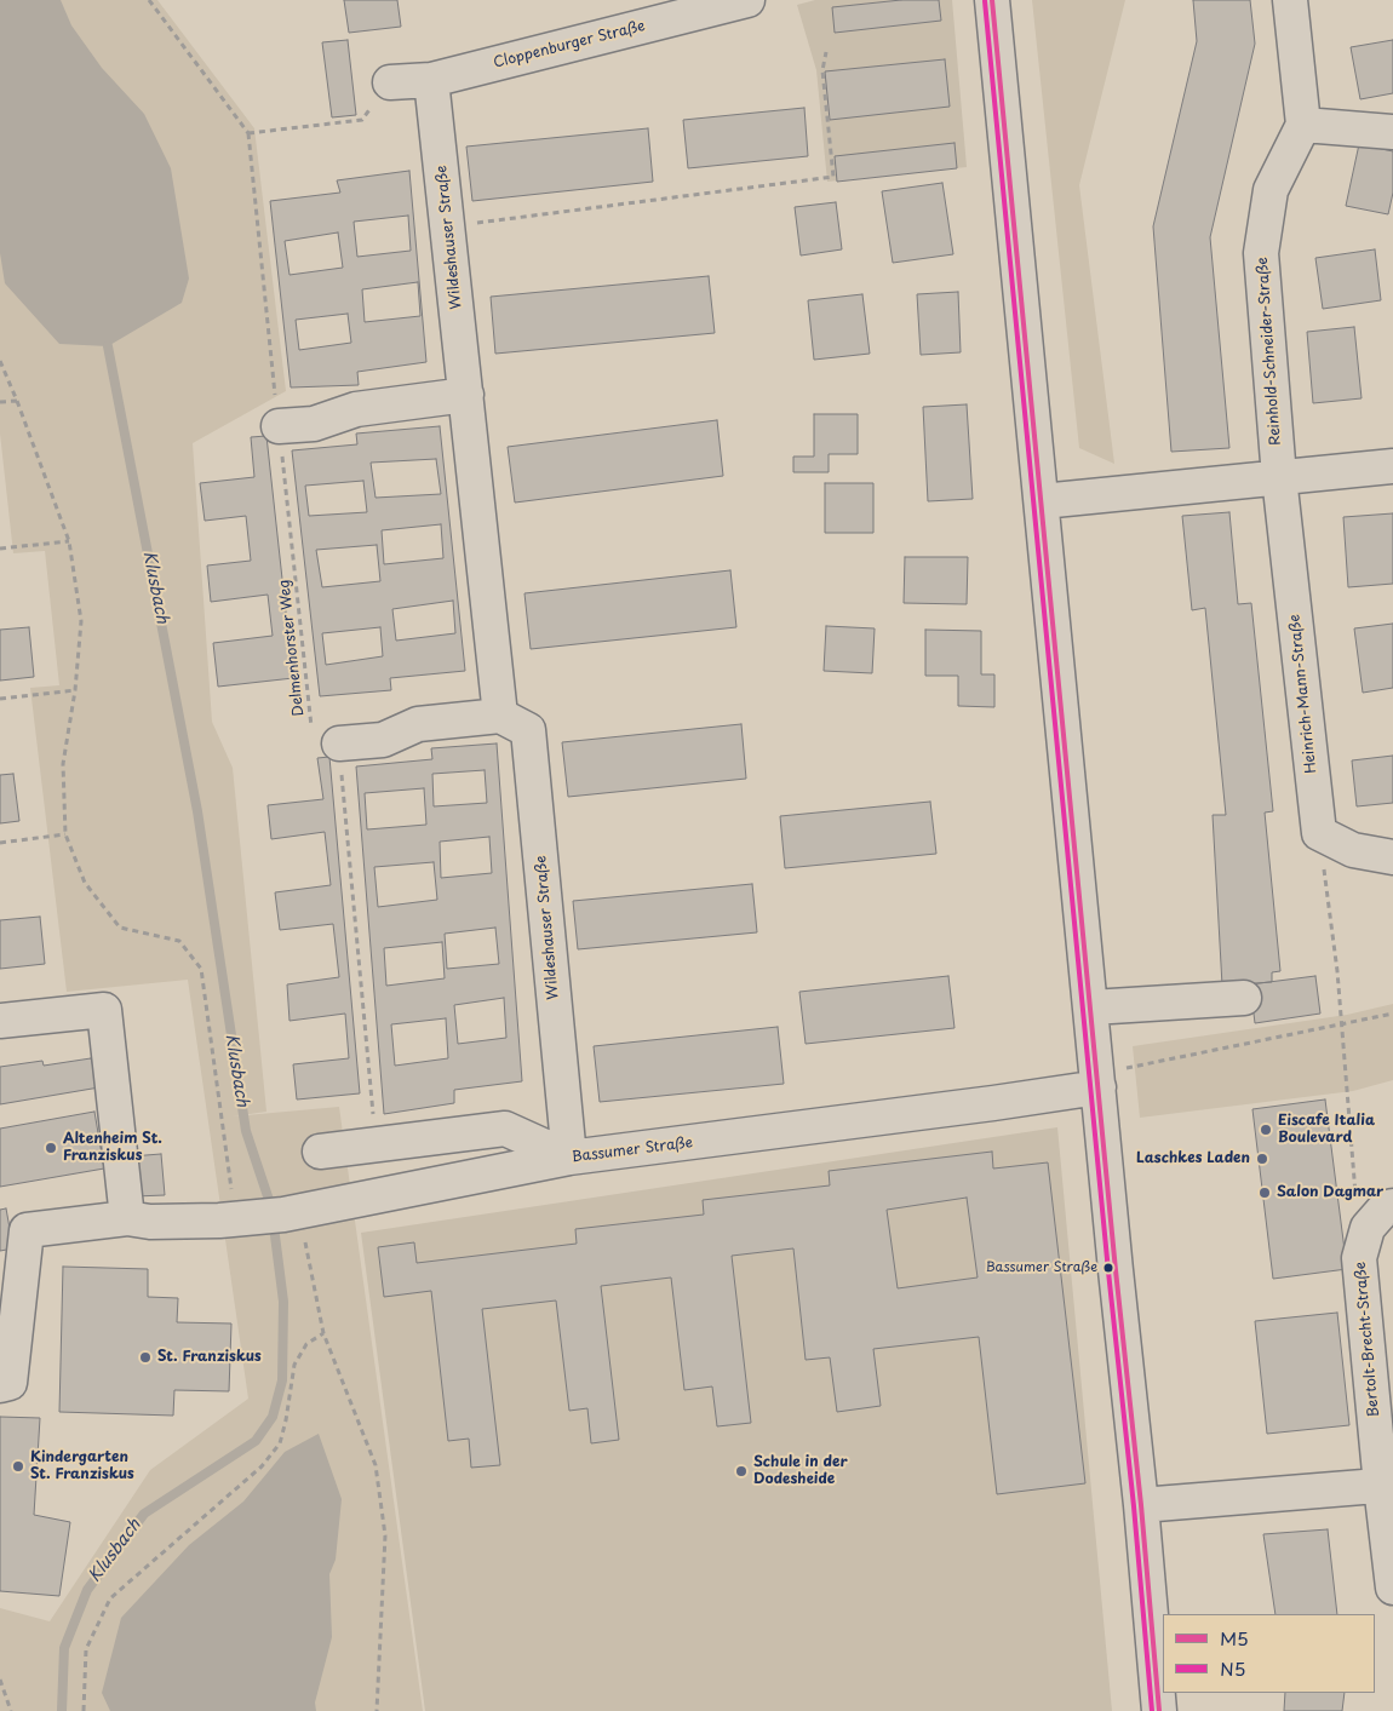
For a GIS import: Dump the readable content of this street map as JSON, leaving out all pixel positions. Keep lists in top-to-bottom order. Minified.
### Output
{"streets":{"street":["Cloppenburger Straße","Wildeshauser Straße","Reinhold-Schneider-Straße","Heinrich-Mann-Straße","Bassumer Straße","Bertolt-Brecht-Straße"],"path":["Delmenhorster Weg"]},"crossings":[["Cloppenburger Straße","Wildeshauser Straße"],["Wildeshauser Straße","Bassumer Straße"],["Reinhold-Schneider-Straße","Heinrich-Mann-Straße"]],"water":["Klusbach"],"places":["Eiscafe Italia Boulevard","Altenheim St. Franziskus","Laschkes Laden","Salon Dagmar","Bassumer Straße","St. Franziskus","Kindergarten St. Franziskus","Schule in der Dodesheide"],"lines":["transit line M5","transit line N5"],"legend":["M5","N5"]}
